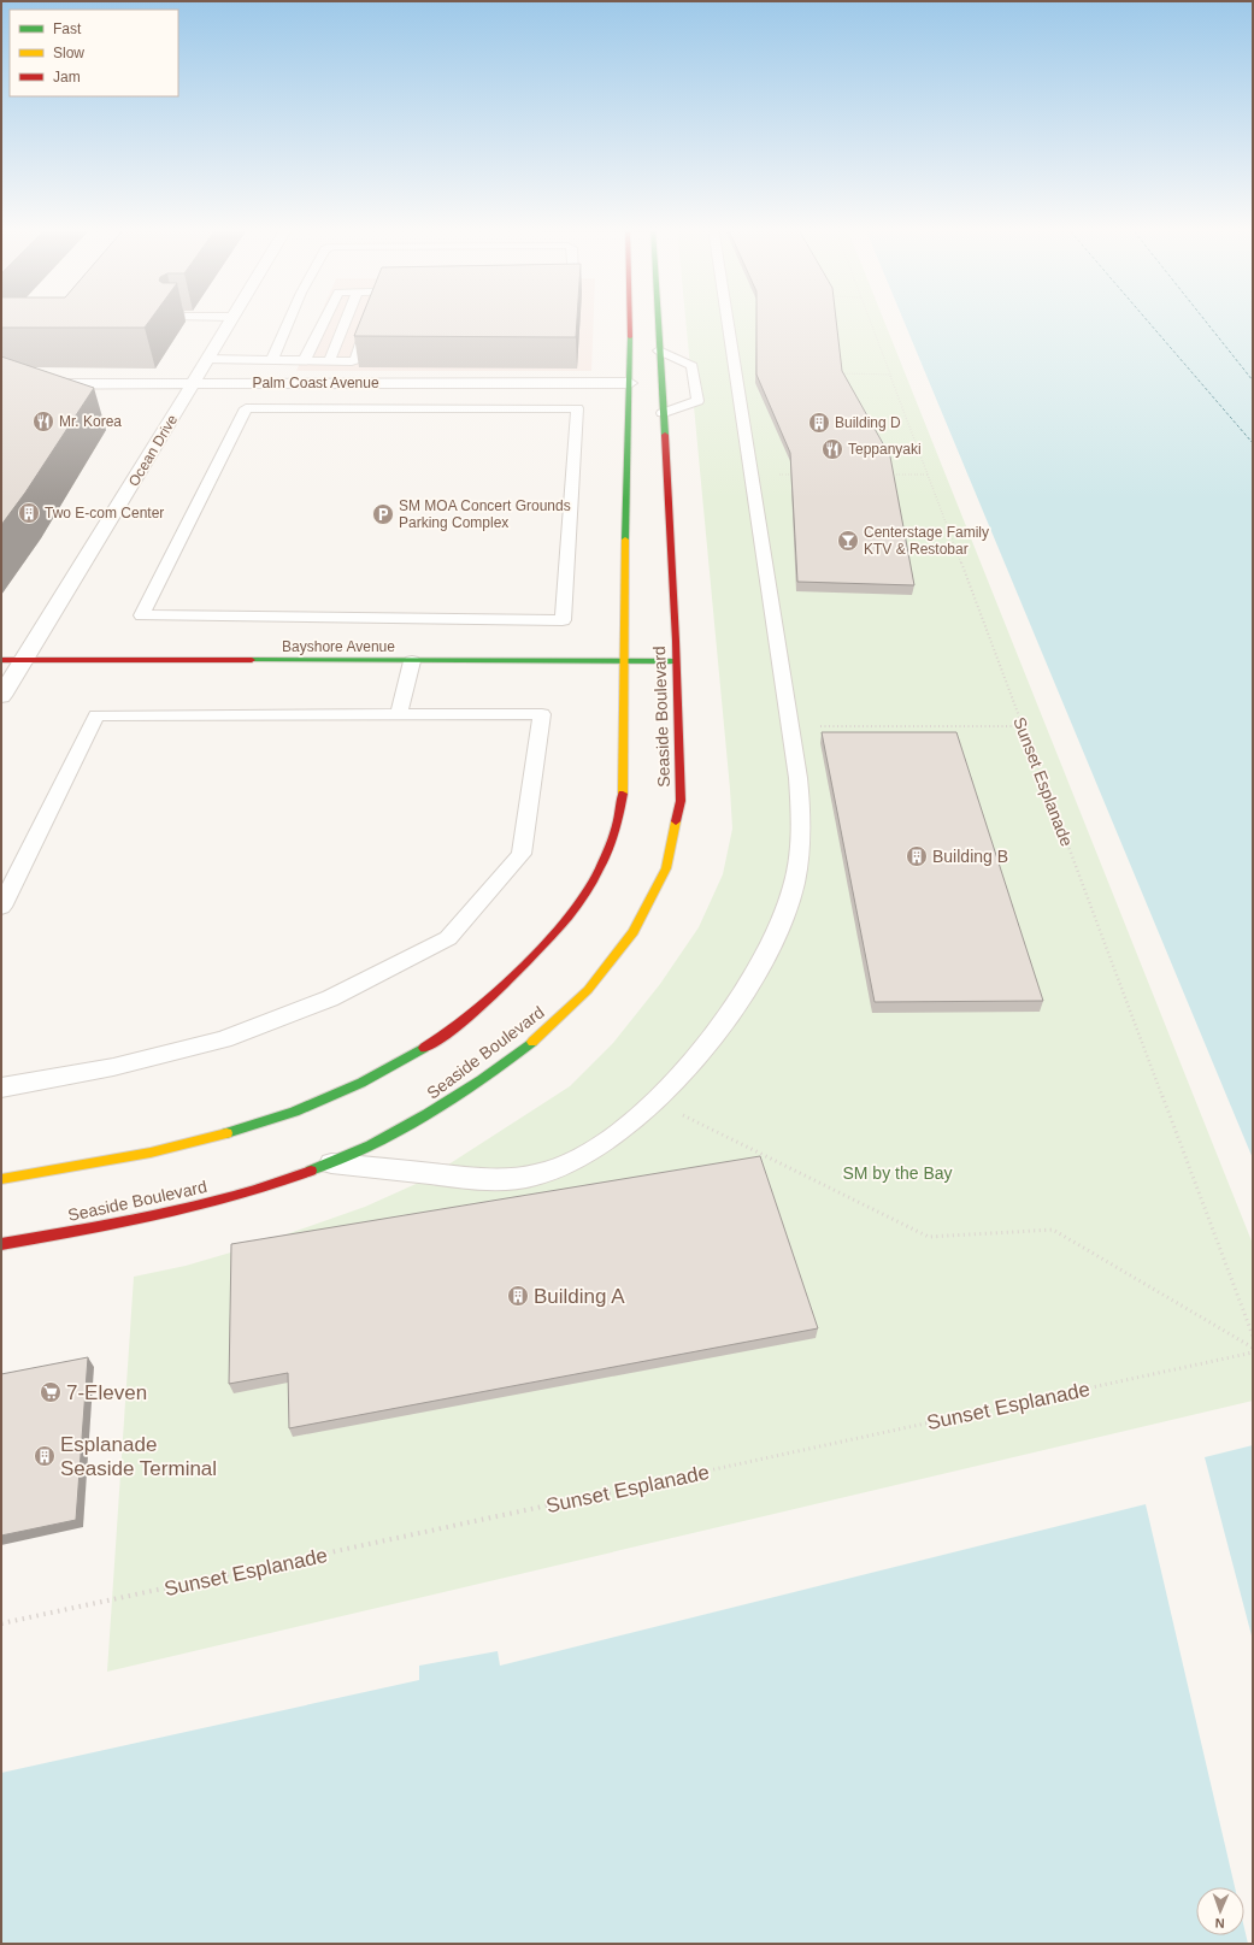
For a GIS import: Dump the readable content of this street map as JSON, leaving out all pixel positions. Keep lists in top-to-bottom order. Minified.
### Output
{"streets":{"street":["Palm Coast Avenue","Ocean Drive","Bayshore Avenue","Seaside Boulevard"],"path":["Sunset Esplanade"]},"crossings":[["Palm Coast Avenue","Ocean Drive"],["Palm Coast Avenue","Seaside Boulevard"],["Ocean Drive","Bayshore Avenue"],["Bayshore Avenue","Seaside Boulevard"]],"parks":["SM by the Bay"],"places":{"restaurant":["Mr. Korea","Teppanyaki"],"building":["Building D","Two E-com Center","Building B","Building A","Esplanade Seaside Terminal"],"parking":["SM MOA Concert Grounds Parking Complex"],"bar":["Centerstage Family KTV & Restobar"],"supermarket":["7-Eleven"]},"legend":["Fast","Slow","Jam"],"north":"bottom"}
